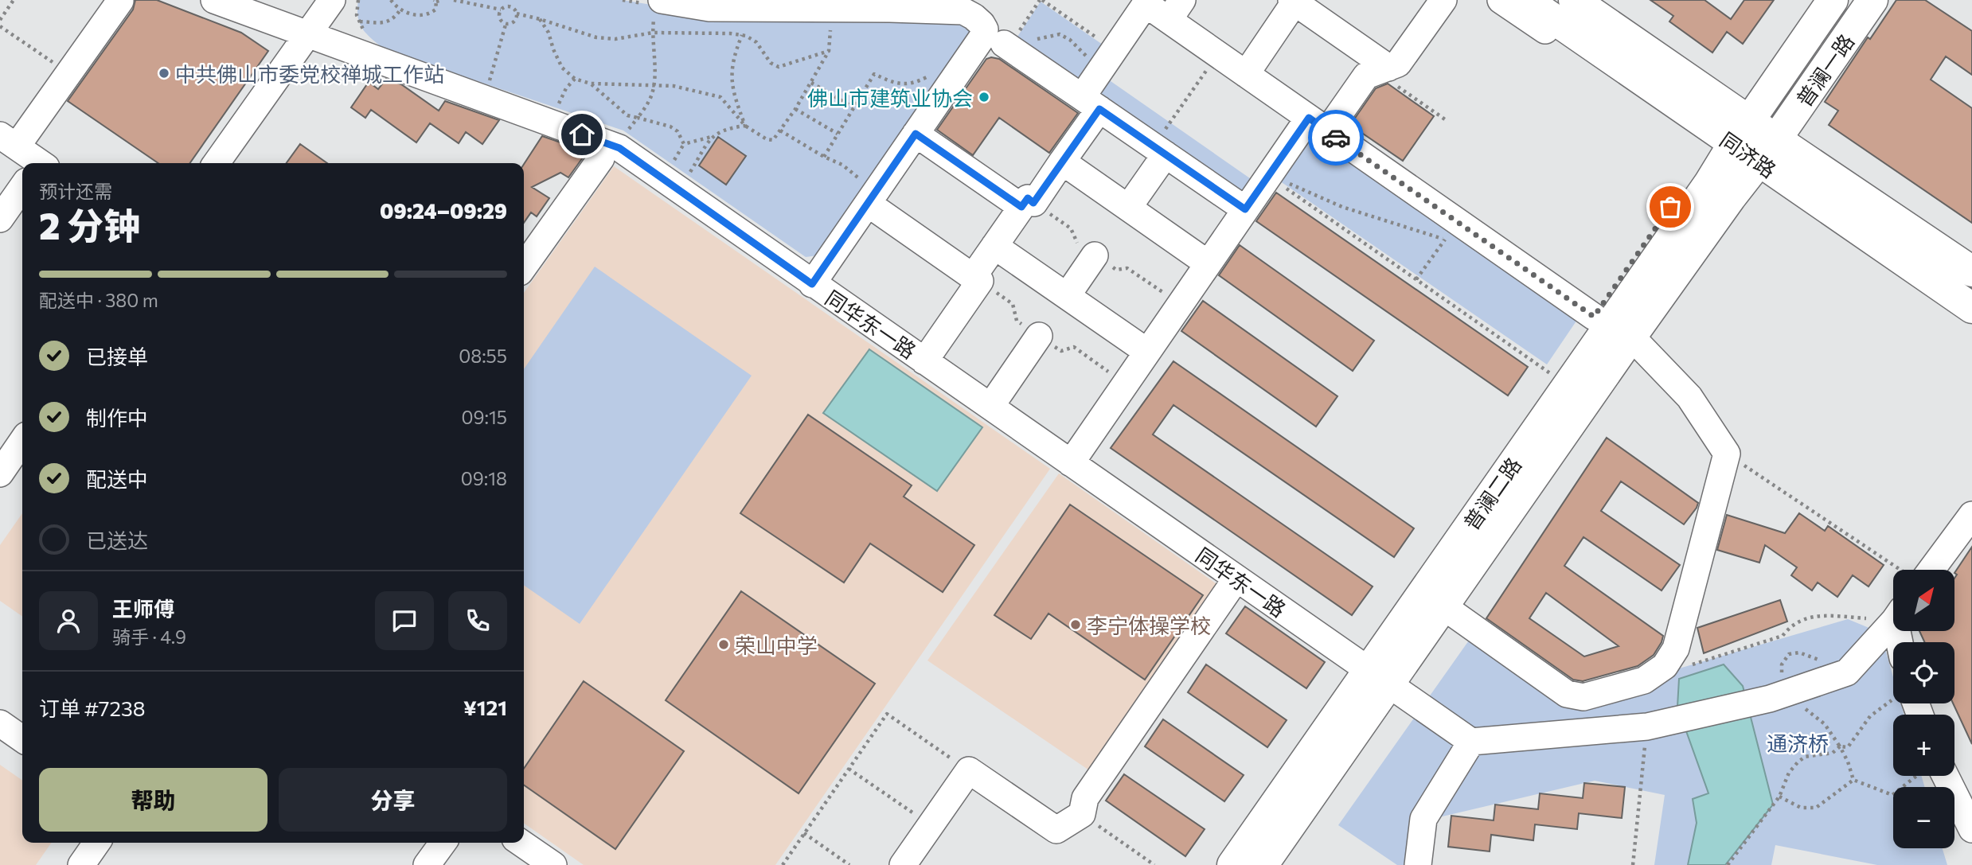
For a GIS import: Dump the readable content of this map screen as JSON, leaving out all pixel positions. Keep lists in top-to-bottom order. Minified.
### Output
{"streets":{"main road":["普澜一路","同济路","普澜二路"],"street":["同华东一路"]},"crossings":[["普澜一路","同济路"],["普澜一路","普澜二路"],["同济路","普澜二路"],["同华东一路","普澜二路"]],"parks":["通济桥"],"places":["中共佛山市委党校禅城工作站","佛山市建筑业协会","李宁体操学校","荣山中学"],"north":"top right","page":{"heading":["2 分钟","预计还需","09:24–09:29"],"panel":["王师傅","骑手 · 4.9","订单 #7238","¥121"],"bar":"配送中 · 380 m","list":[["已接单","08:55"],["制作中","09:15"],["配送中","09:18"],"已送达"],"map_buttons":["+","−"],"buttons":["帮助","分享"]}}
